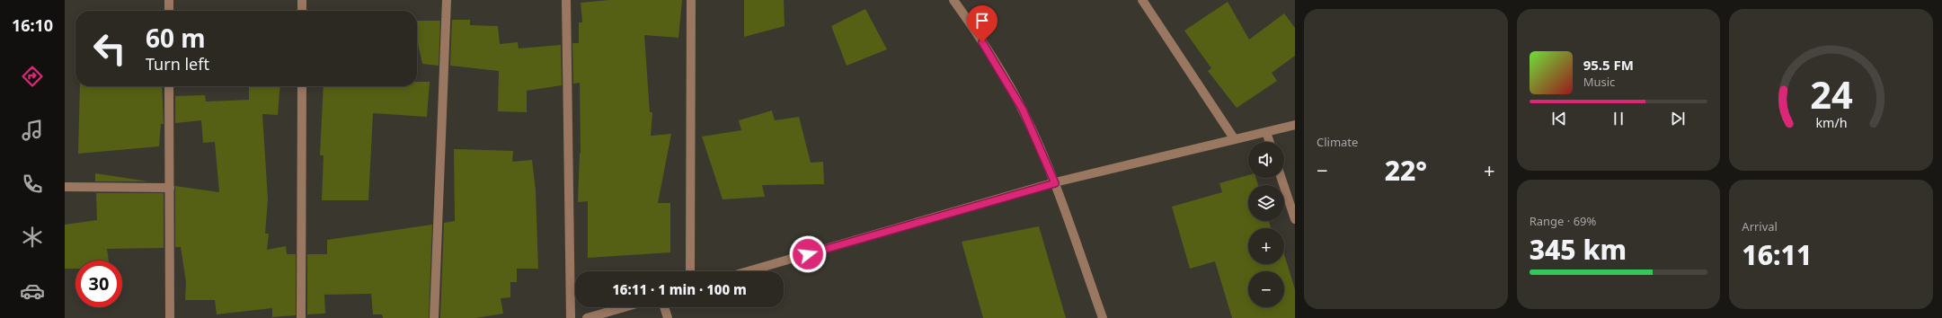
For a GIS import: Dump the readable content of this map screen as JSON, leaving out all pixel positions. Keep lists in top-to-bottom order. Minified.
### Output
{"page":{"tabs":"16:10","tile":["Climate",["Range · 69%","345 km"],["Arrival","16:11"]],"turn":["60 m","Turn left"],"song":["95.5 FM","Music"],"map_buttons":["+","−"],"heat":["−","22°","+"],"limit":"30","trip":"16:11 · 1 min · 100 m","gauge":["24","km/h"]}}
